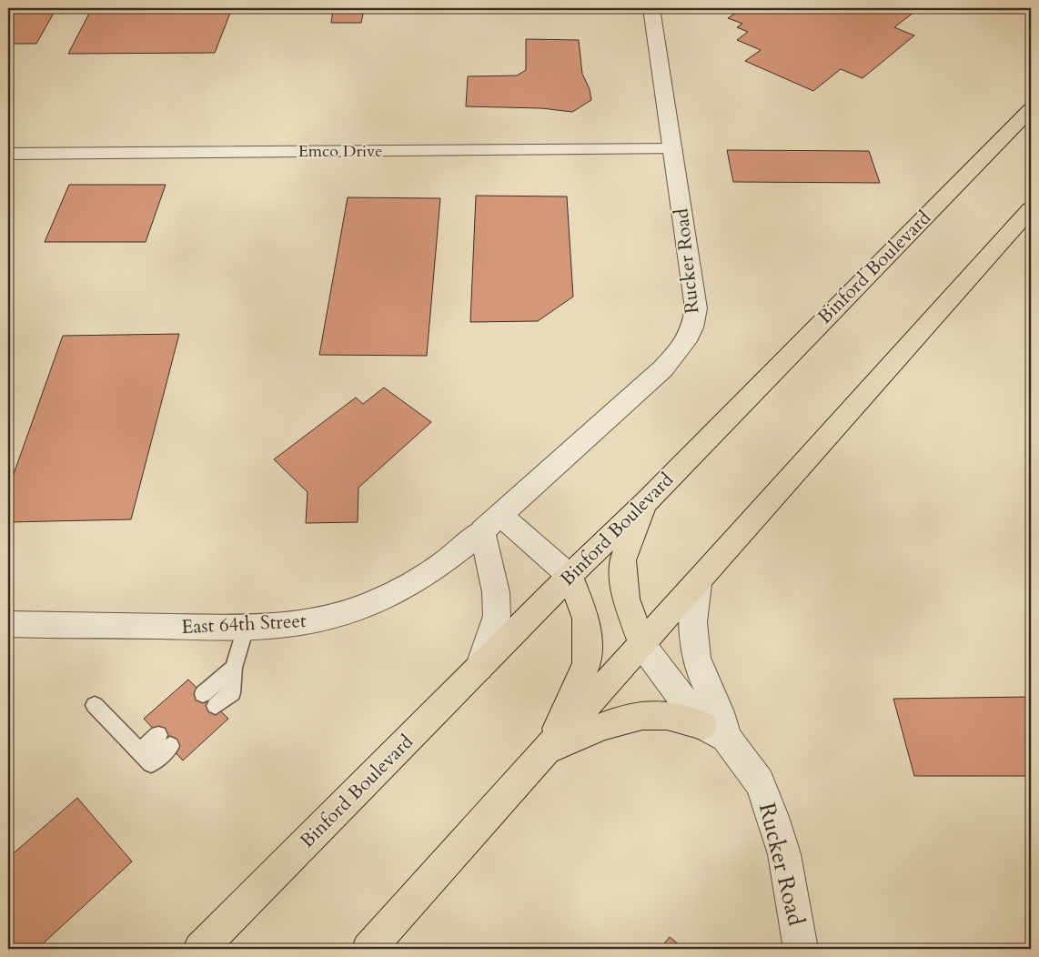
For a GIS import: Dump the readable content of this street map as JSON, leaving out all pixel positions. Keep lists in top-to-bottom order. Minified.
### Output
{"streets":{"main road":["Binford Boulevard"],"street":["Emco Drive","Rucker Road","East 64th Street"]},"crossings":[["Emco Drive","Rucker Road"],["Rucker Road","East 64th Street"]]}
